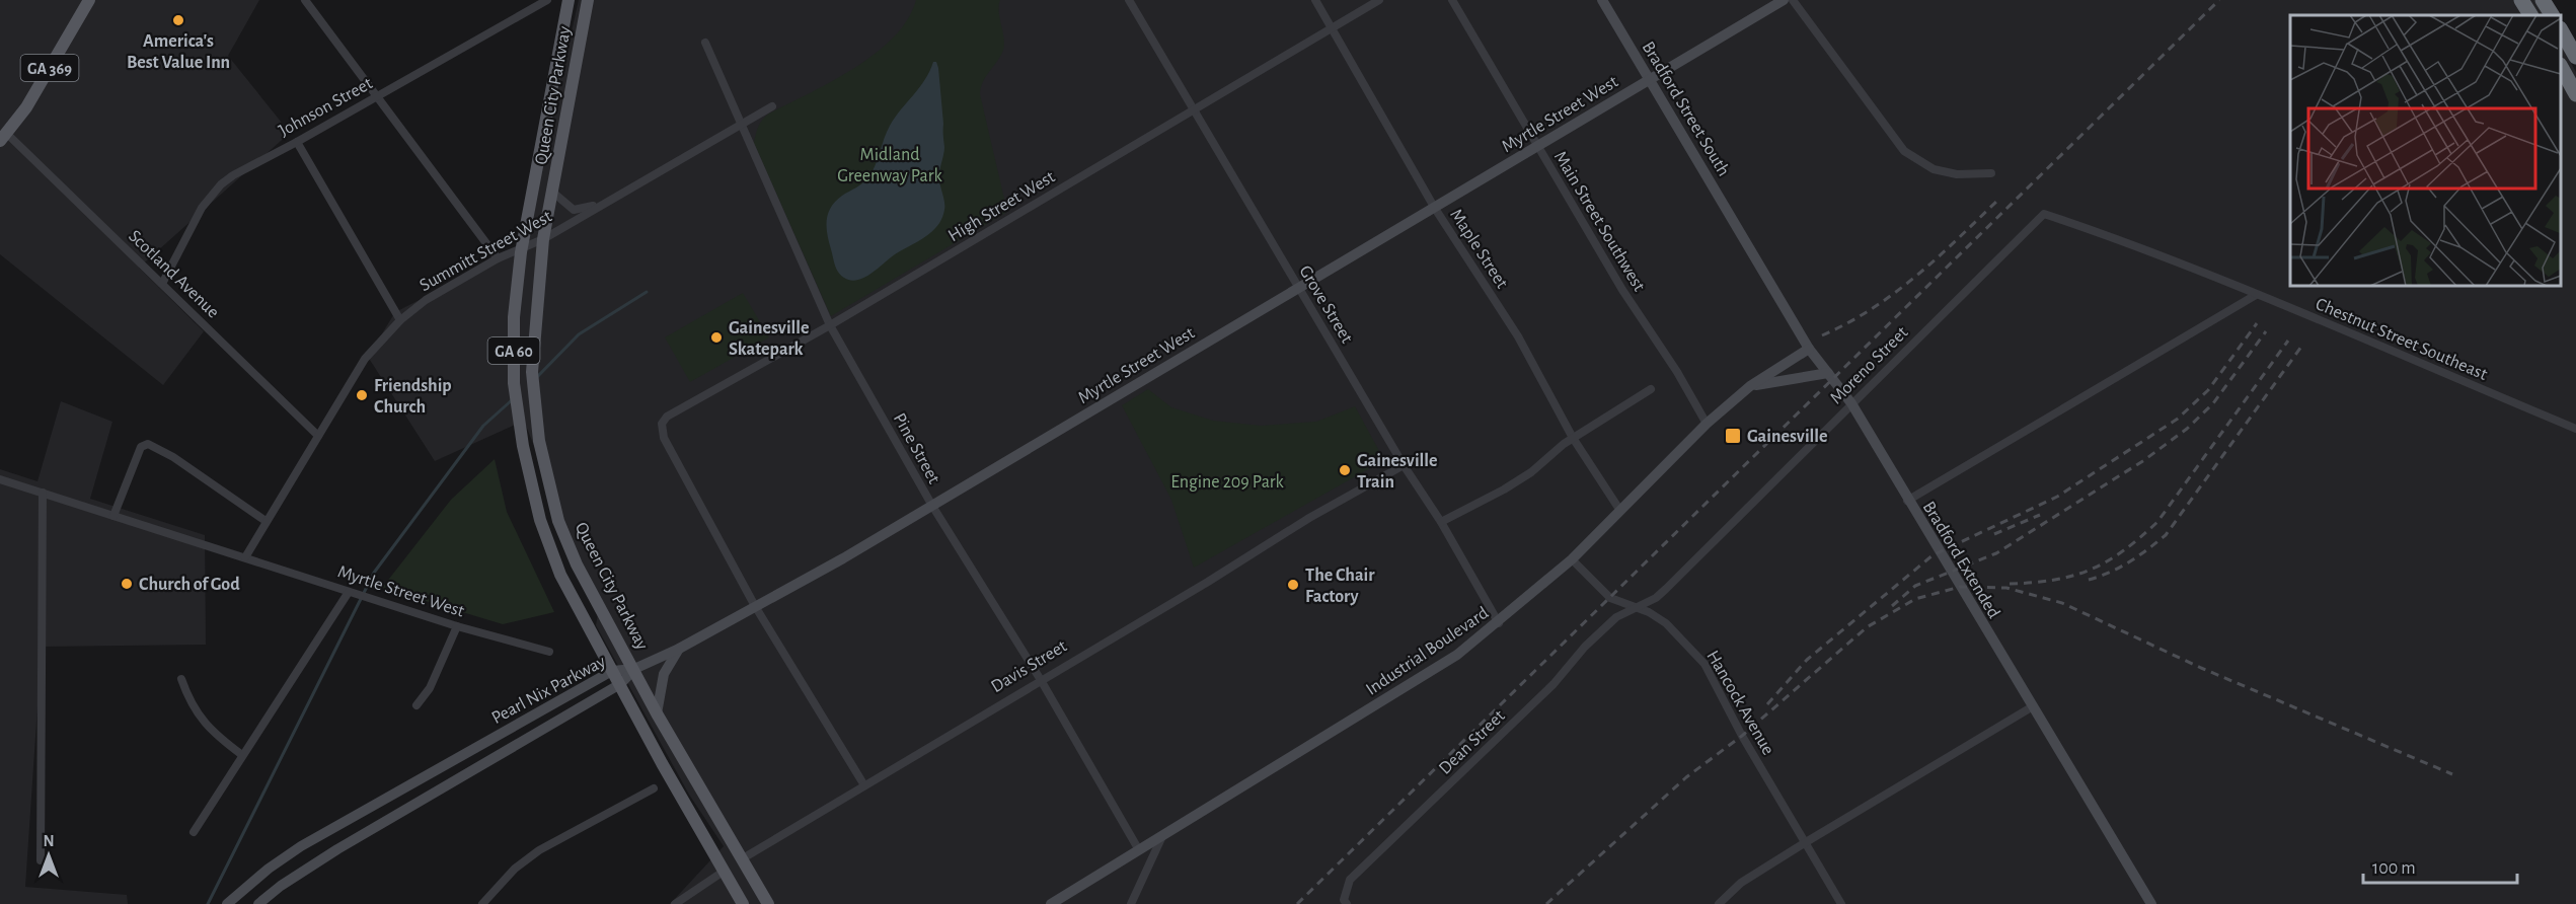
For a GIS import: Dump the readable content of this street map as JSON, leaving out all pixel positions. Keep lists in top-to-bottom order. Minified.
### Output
{"streets":{"main road":["GA 369","Queen City Parkway","Bradford Street South","Myrtle Street West","GA 60","Bradford Extended","Industrial Boulevard","Davis Street","Pearl Nix Parkway"],"street":["Johnson Street","High Street West","Main Street Southwest","Maple Street","Summitt Street West","Scotland Avenue","Grove Street","Chestnut Street Southeast","Moreno Street","Pine Street","Hancock Avenue","Dean Street"]},"crossings":[["GA 369","Scotland Avenue"],["Queen City Parkway","Myrtle Street West"],["Queen City Parkway","Summitt Street West"],["Queen City Parkway","Davis Street"],["Queen City Parkway","Pearl Nix Parkway"],["Johnson Street","Scotland Avenue"],["Bradford Street South","Myrtle Street West"],["Bradford Street South","Bradford Extended"],["Myrtle Street West","High Street West"],["Myrtle Street West","Main Street Southwest"],["Myrtle Street West","Maple Street"],["Myrtle Street West","Summitt Street West"],["Myrtle Street West","Grove Street"],["Myrtle Street West","Pine Street"],["Myrtle Street West","Pearl Nix Parkway"],["High Street West","Maple Street"],["High Street West","Grove Street"],["High Street West","Pine Street"],["Main Street Southwest","Industrial Boulevard"],["Maple Street","Industrial Boulevard"],["Summitt Street West","Scotland Avenue"],["Summitt Street West","Pine Street"],["Grove Street","Industrial Boulevard"],["Grove Street","Davis Street"],["Chestnut Street Southeast","Moreno Street"],["Moreno Street","Bradford Extended"],["Moreno Street","Hancock Avenue"],["Moreno Street","Dean Street"],["Pine Street","Industrial Boulevard"],["Pine Street","Davis Street"],["Bradford Extended","Industrial Boulevard"],["Industrial Boulevard","Hancock Avenue"],["Hancock Avenue","Dean Street"]],"parks":["Midland Greenway Park","Engine 209 Park"],"places":{"other":["America's Best Value Inn","Gainesville Skatepark","Friendship Church","Gainesville Train","Church of God","The Chair Factory"],"transit":["Gainesville"]},"scale_bar":"100 m","north":"top"}
